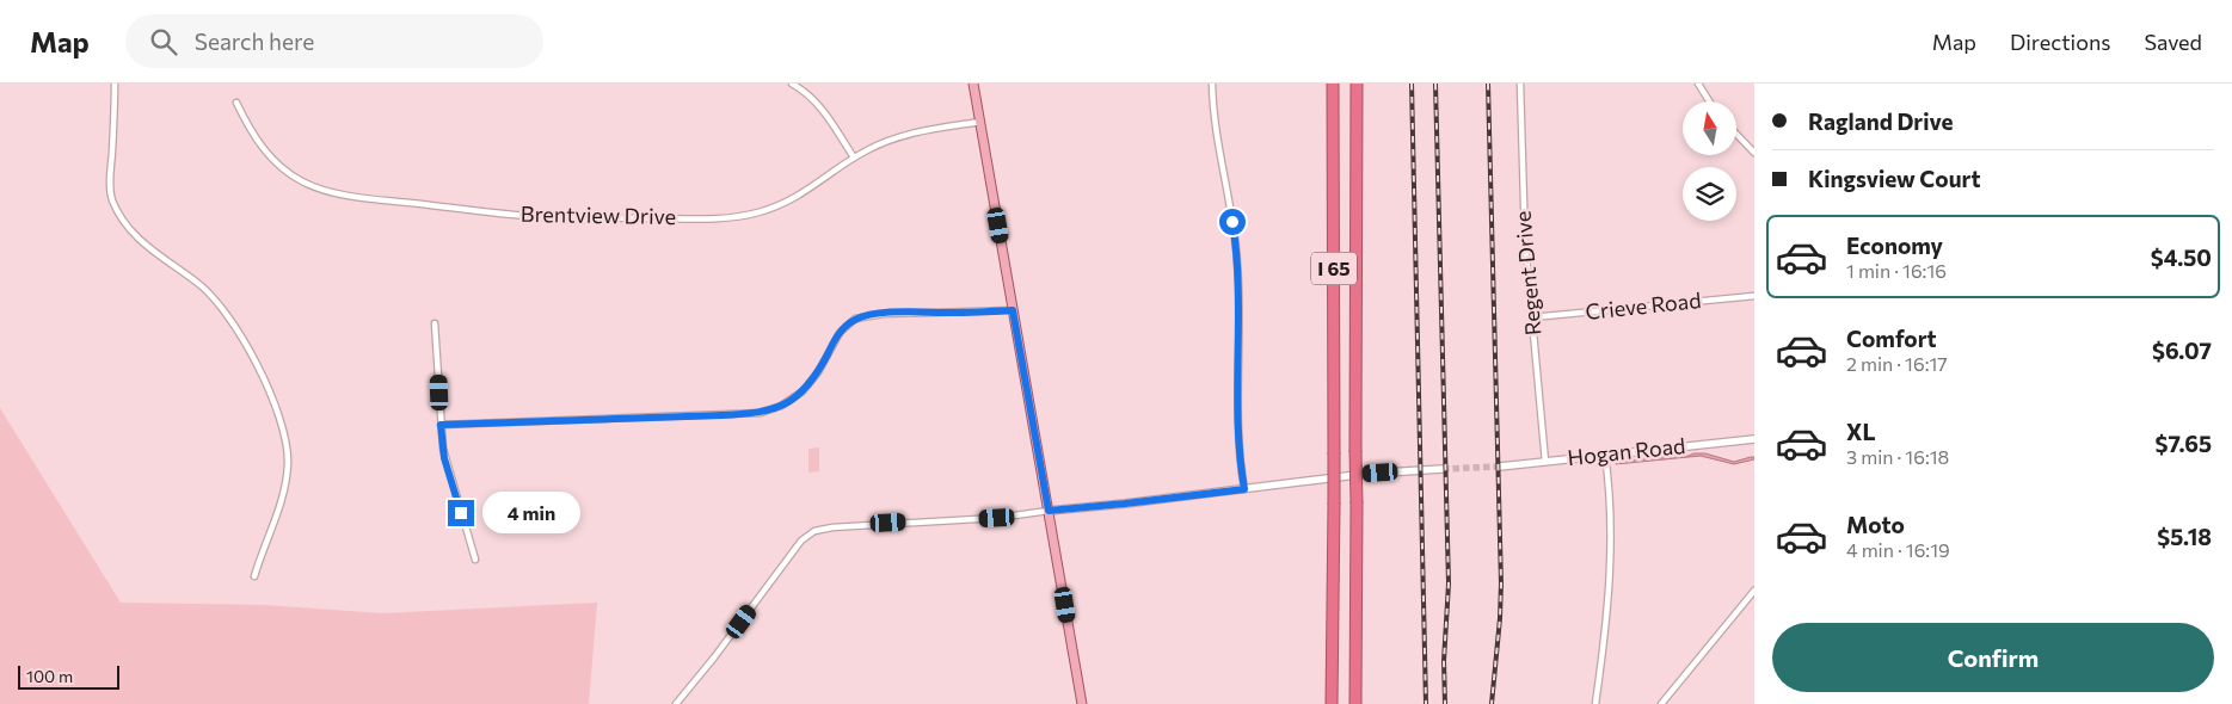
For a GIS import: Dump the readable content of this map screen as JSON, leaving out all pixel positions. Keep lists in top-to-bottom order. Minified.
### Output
{"streets":{"highway":["I 65"],"street":["Brentview Drive","Regent Drive","Crieve Road","Hogan Road"]},"crossings":[["Regent Drive","Crieve Road"],["Regent Drive","Hogan Road"]],"scale_bar":"100 m","north":"top","page":{"header":"Map","search":"Search here","nav":["Map","Directions","Saved"],"banner":["Ragland Drive","Kingsview Court"],"list":[{"name":"Economy","note":"1 min · 16:16","value":"$4.50"},{"name":"Comfort","note":"2 min · 16:17","value":"$6.07"},{"name":"XL","note":"3 min · 16:18","value":"$7.65"},{"name":"Moto","note":"4 min · 16:19","value":"$5.18"}],"bubble":"4 min","buttons":"Confirm","scale":"100 m"}}
